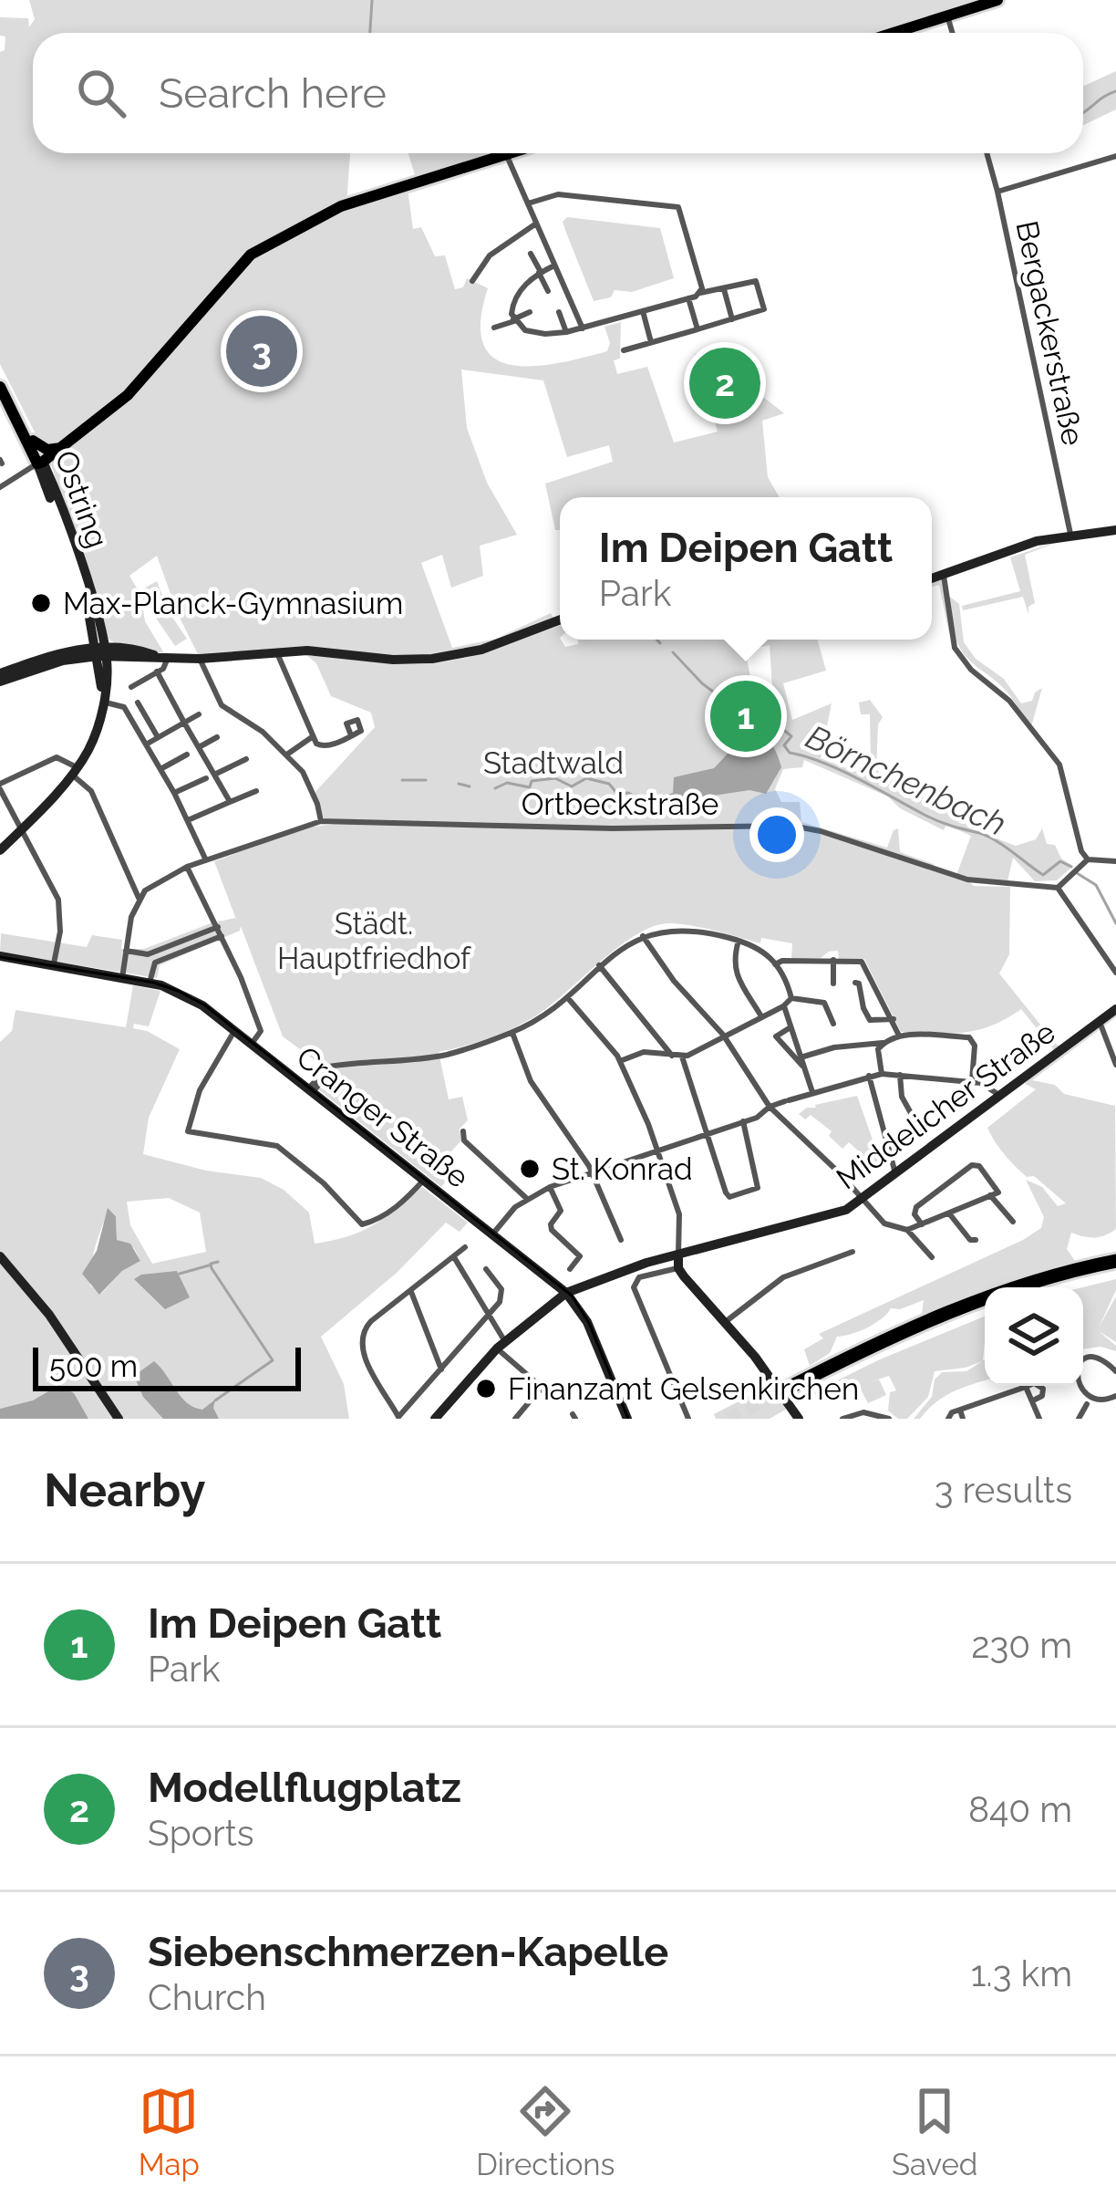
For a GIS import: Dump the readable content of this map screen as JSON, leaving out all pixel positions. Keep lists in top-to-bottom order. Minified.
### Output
{"streets":{"main road":["Ostring","Middelicher Straße","Cranger Straße"],"street":["Bergackerstraße","Ortbeckstraße"]},"crossings":[["Middelicher Straße","Cranger Straße"]],"water":["Börnchenbach"],"parks":["Stadtwald","Städt. Hauptfriedhof"],"places":["Max-Planck-Gymnasium","St. Konrad","Finanzamt Gelsenkirchen"],"scale_bar":"500 m","page":{"search":"Search here","pins":["3","2","1"],"popup":["Im Deipen Gatt","Park"],"scale":"500 m","heading":["Nearby","3 results"],"list":[{"mark":"1","name":"Im Deipen Gatt","note":"Park","value":"230 m"},{"mark":"2","name":"Modellflugplatz","note":"Sports","value":"840 m"},{"mark":"3","name":"Siebenschmerzen-Kapelle","note":"Church","value":"1.3 km"}],"nav":["Map","Directions","Saved"]}}
